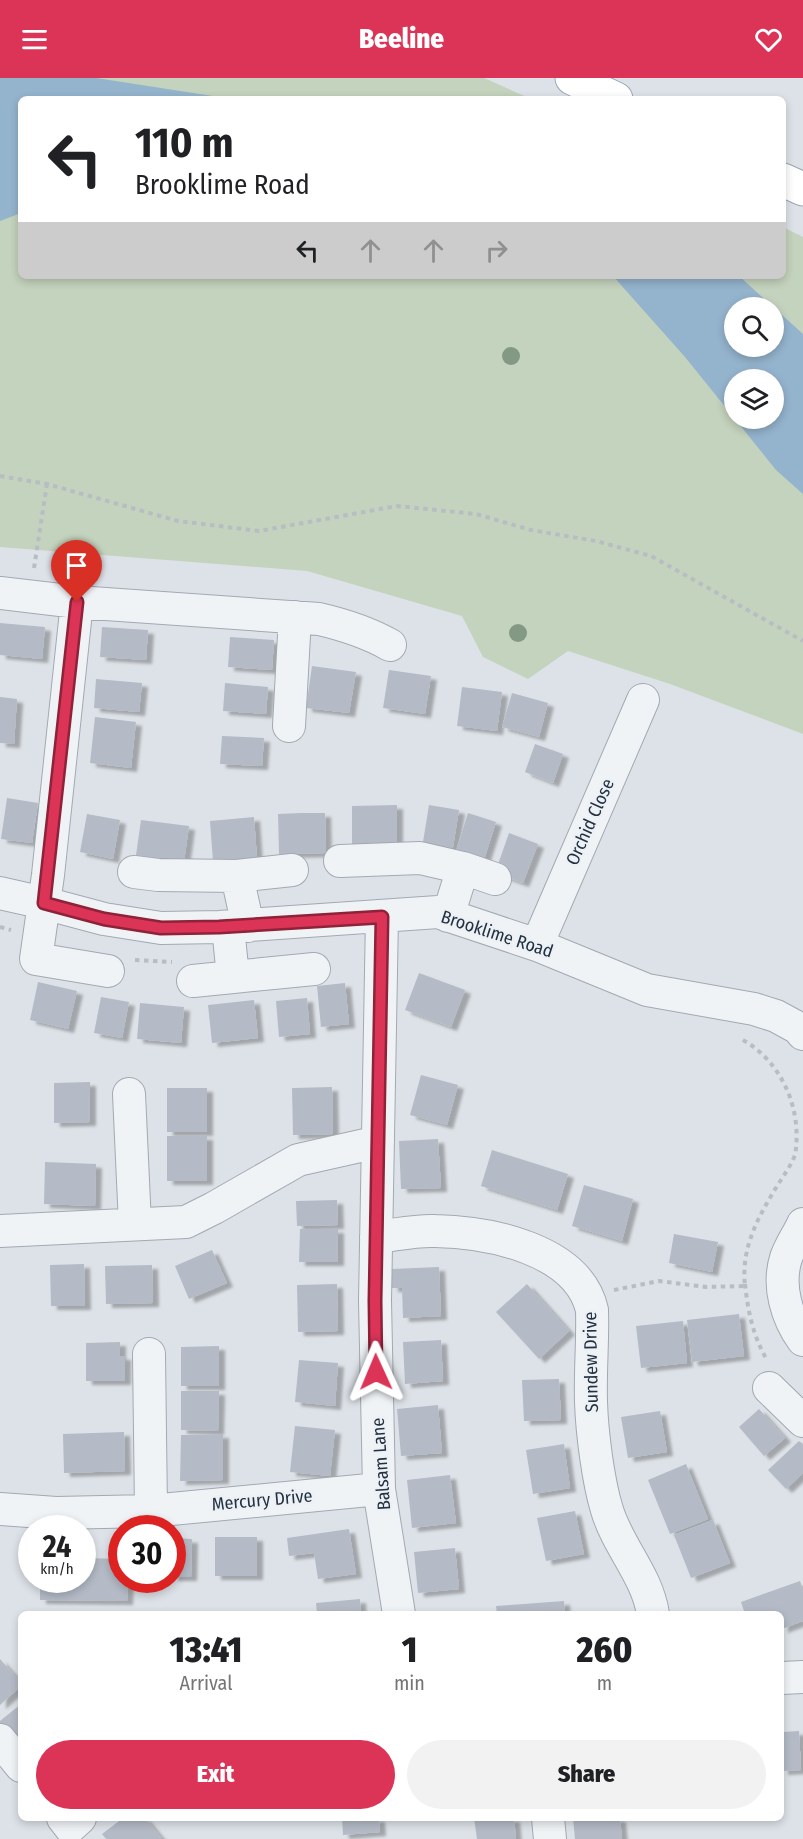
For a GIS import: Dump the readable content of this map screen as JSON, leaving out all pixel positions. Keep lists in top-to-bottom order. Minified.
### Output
{"streets":{"street":["Orchid Close","Brooklime Road","Sundew Drive","Balsam Lane","Mercury Drive"]},"crossings":[["Orchid Close","Brooklime Road"],["Brooklime Road","Balsam Lane"],["Sundew Drive","Balsam Lane"],["Balsam Lane","Mercury Drive"]],"page":{"header":"Beeline","turn":["110 m","Brooklime Road"],"speed":"24 km/h","limit":"30","eta":["13:41","Arrival","1","min","260","m"],"buttons":["Exit","Share"]}}
